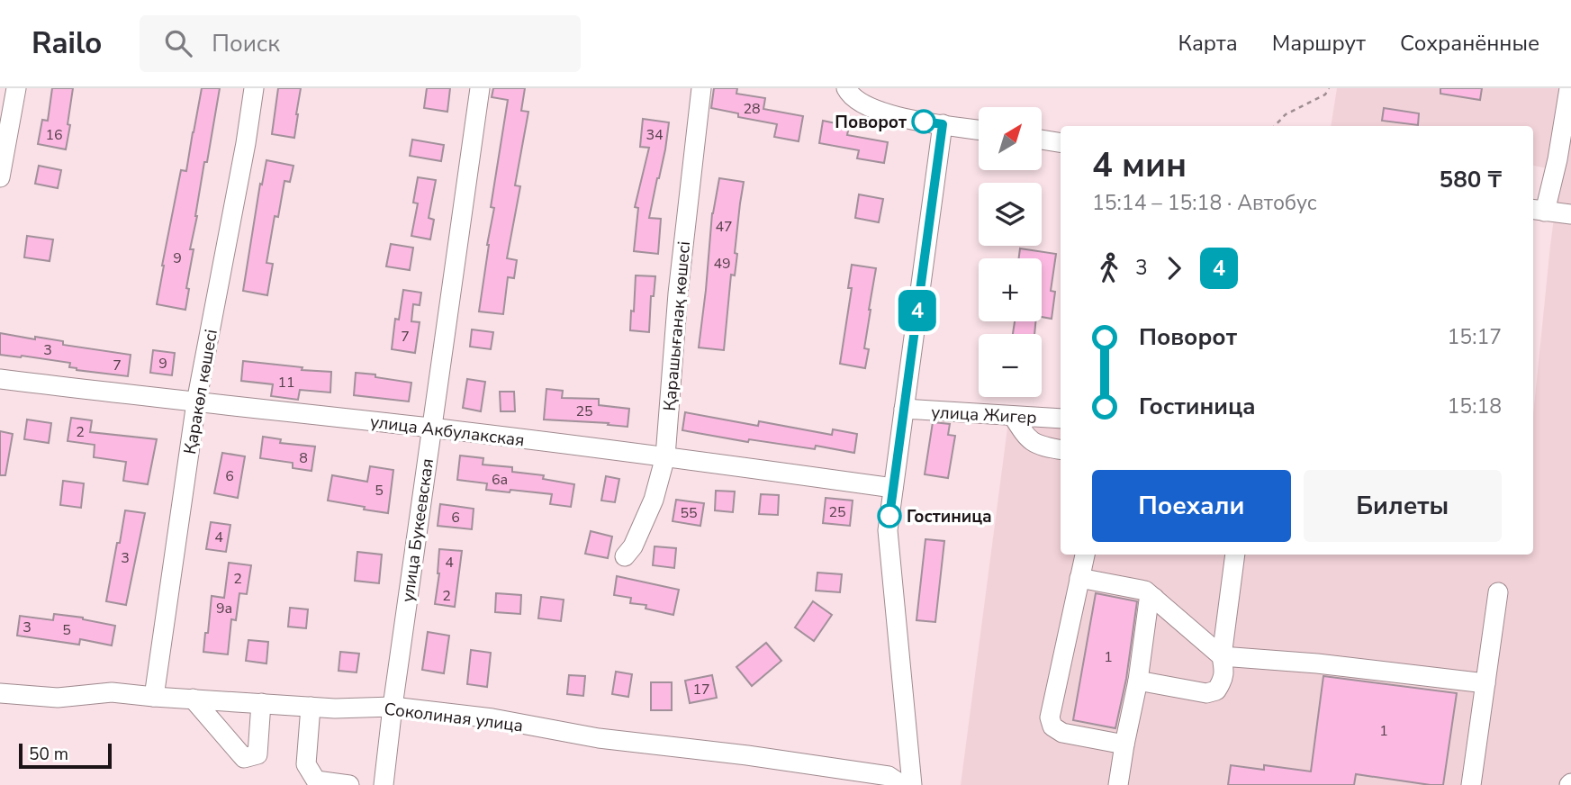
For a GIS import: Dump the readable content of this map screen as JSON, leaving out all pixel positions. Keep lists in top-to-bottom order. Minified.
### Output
{"streets":{"street":["Қарашығанақ көшесі","Қаракөл көшесі","улица Жигер","улица Акбулакская","улица Букеевская","Соколиная улица"]},"crossings":[["Қарашығанақ көшесі","улица Акбулакская"],["Қаракөл көшесі","улица Акбулакская"],["Қаракөл көшесі","Соколиная улица"],["улица Акбулакская","улица Букеевская"],["улица Букеевская","Соколиная улица"]],"places":["Поворот","Гостиница"],"lines":["bus line 4"],"house_numbers":["28","16","34","47","9","49","7","3","9","7","11","25","2","8","6","6а","5","25","55","6","4","3","4","2","2","9а","3","5","1","17","1"],"scale_bar":"50 m","north":"top right","page":{"header":"Railo","search":"Поиск","nav":["Карта","Маршрут","Сохранённые"],"on_map":"4","map_buttons":["+","−"],"heading":["4 мин","15:14 – 15:18 · Автобус","580 ₸"],"legs":["3","4"],"list":[{"name":"Поворот","value":"15:17"},{"name":"Гостиница","value":"15:18"}],"buttons":["Поехали","Билеты"],"scale":"50 m"}}
